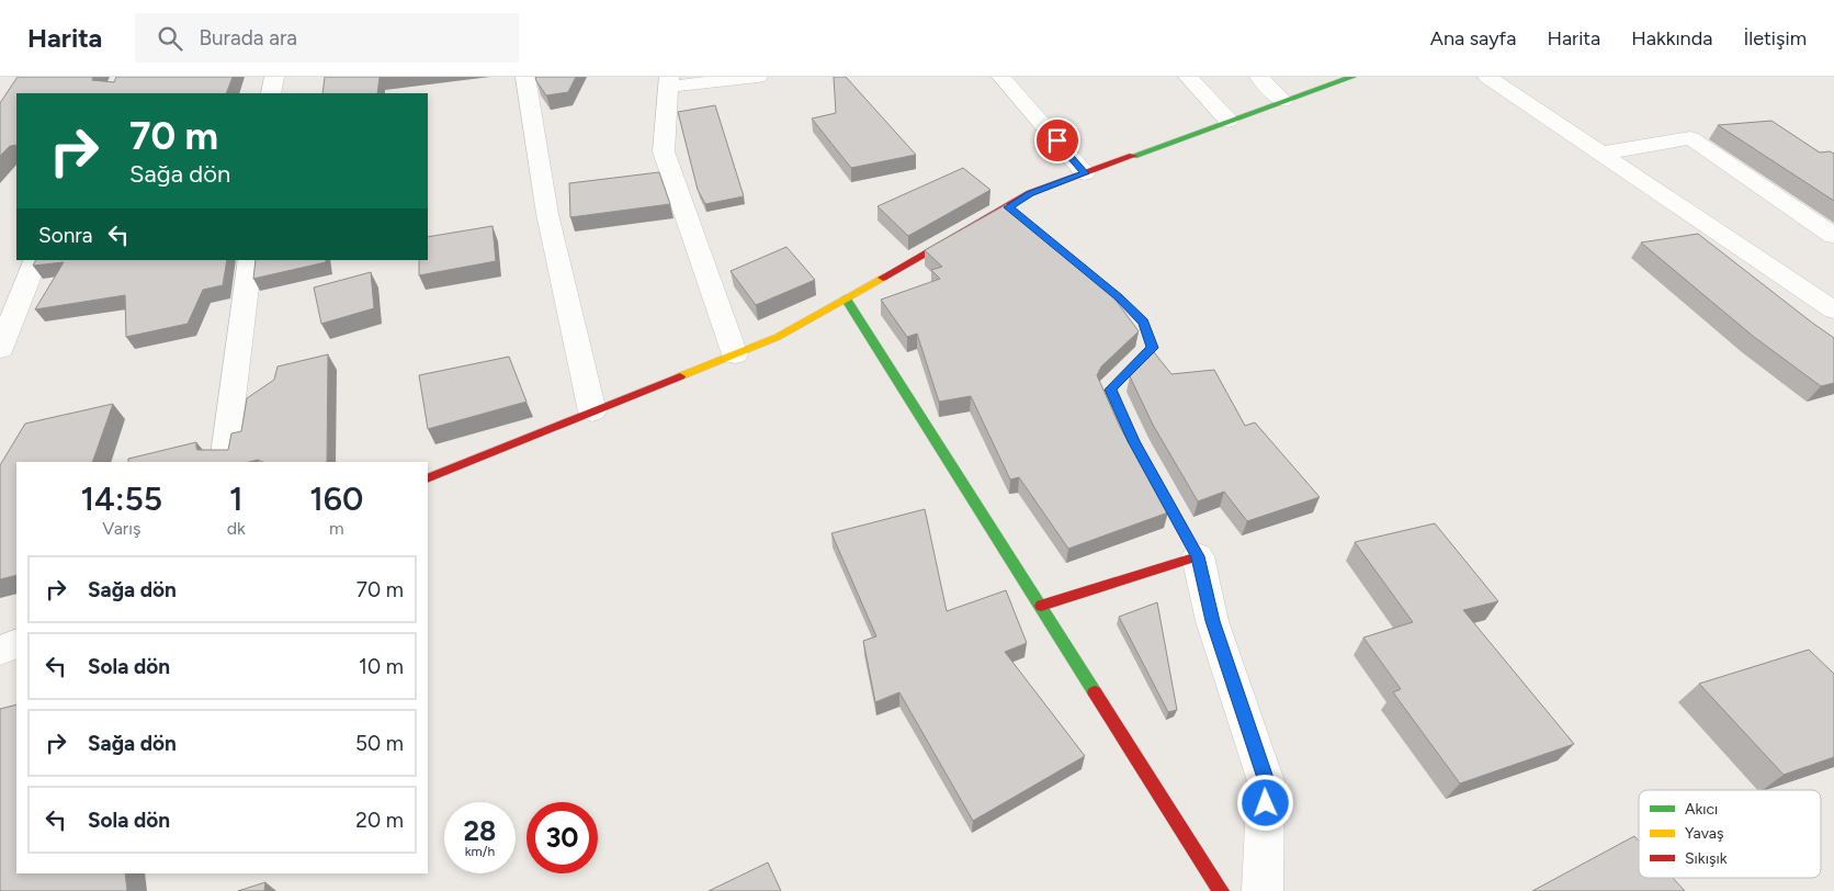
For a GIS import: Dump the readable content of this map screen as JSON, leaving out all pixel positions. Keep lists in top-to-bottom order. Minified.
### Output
{"legend":["Akıcı","Yavaş","Sıkışık"],"page":{"header":"Harita","search":"Burada ara","nav":["Ana sayfa","Harita","Hakkında","İletişim"],"turn":["70 m","Sağa dön"],"then":"Sonra","eta":["14:55","Varış","1","dk","160","m"],"list":[{"name":"Sağa dön","value":"70 m"},{"name":"Sola dön","value":"10 m"},{"name":"Sağa dön","value":"50 m"},{"name":"Sola dön","value":"20 m"}],"speed":"28 km/h","limit":"30"}}
